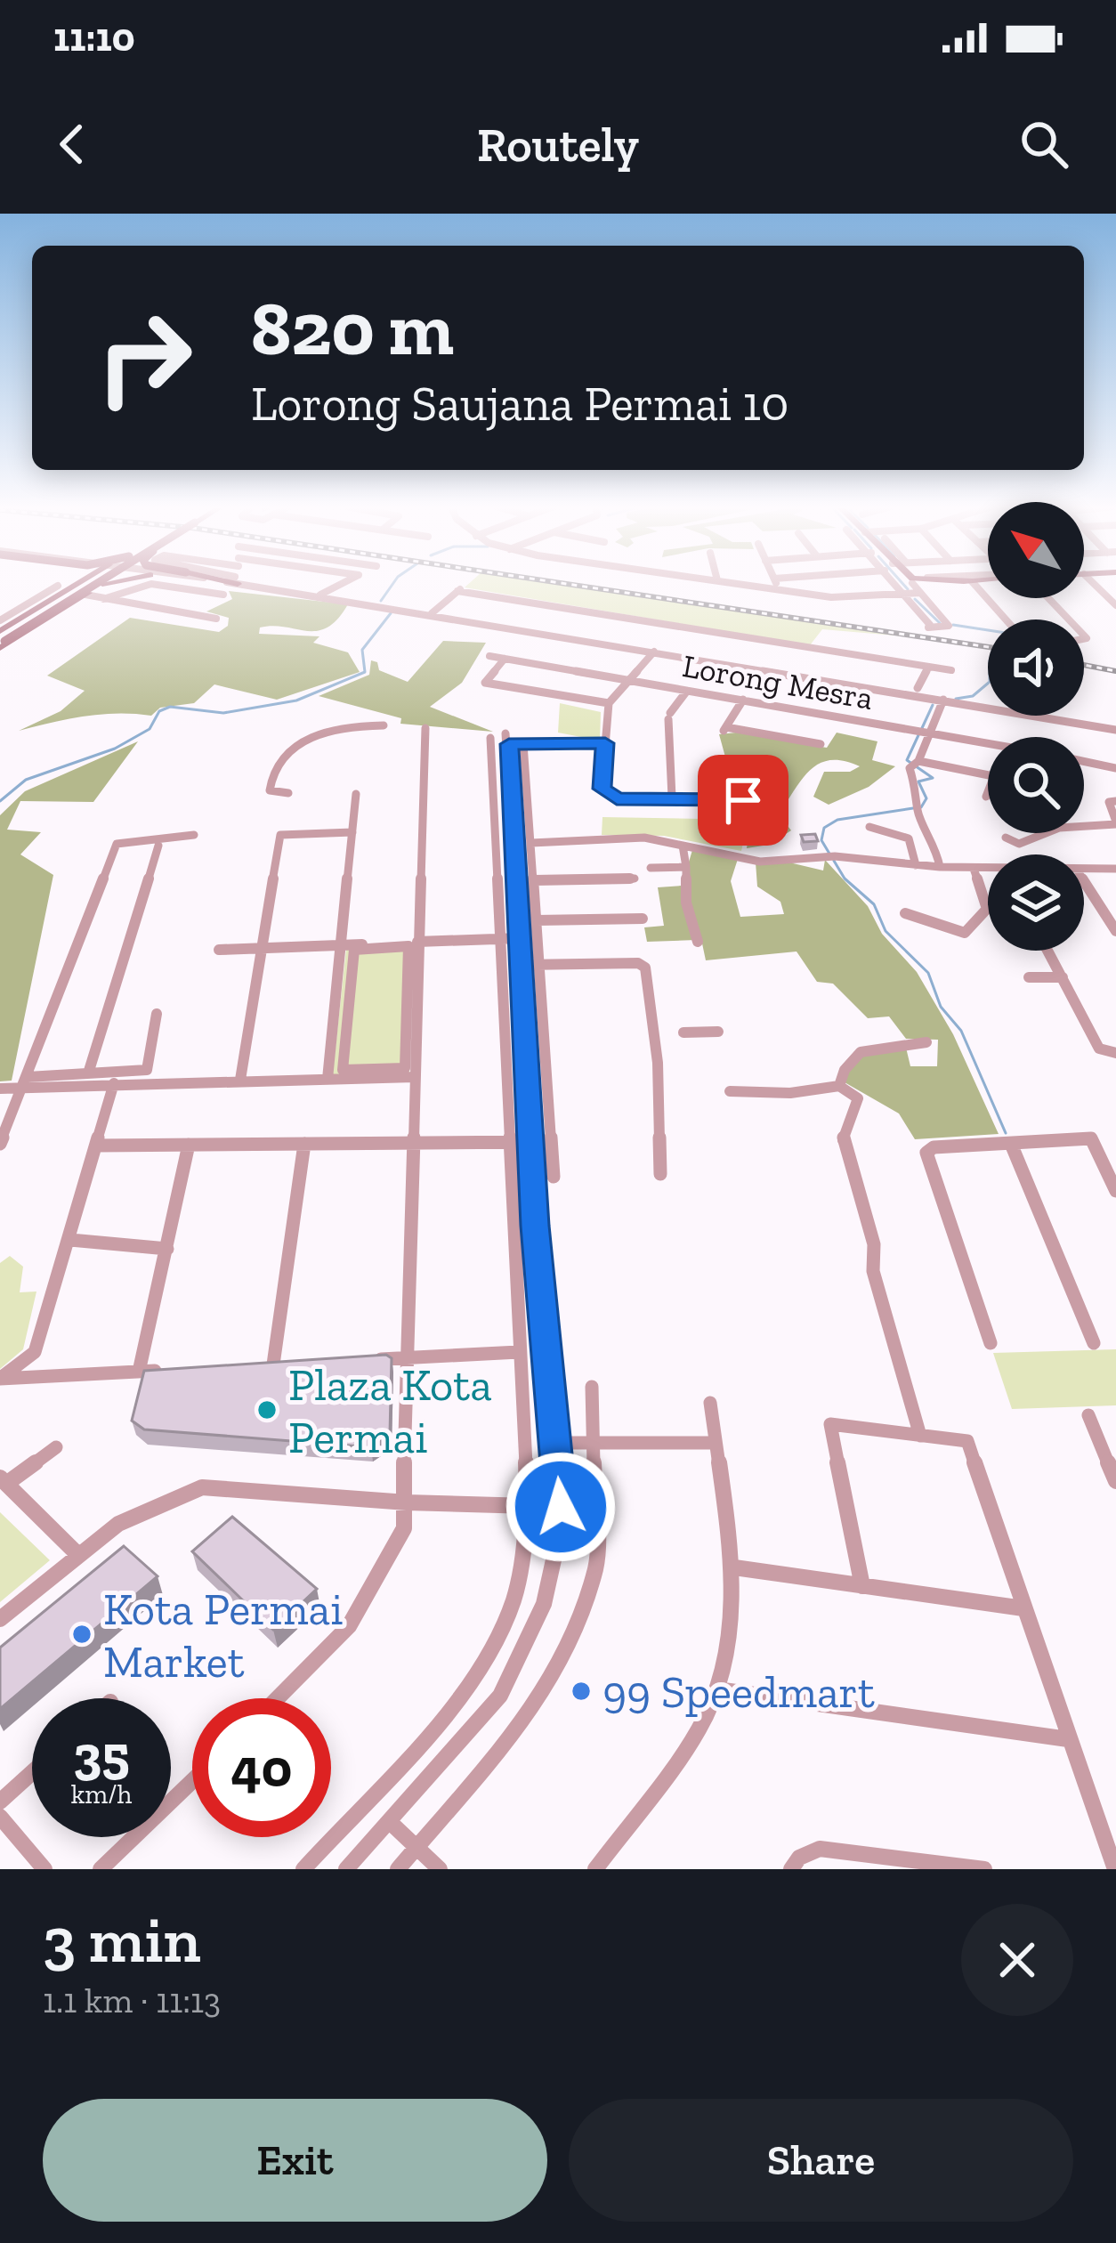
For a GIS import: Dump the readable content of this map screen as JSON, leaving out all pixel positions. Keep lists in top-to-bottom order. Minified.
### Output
{"streets":{"street":["Lorong Mesra"]},"places":["Plaza Kota Permai","Kota Permai Market","99 Speedmart"],"north":"top left","page":{"status":"11:10","header":"Routely","turn":["820 m","Lorong Saujana Permai 10"],"speed":"35 km/h","limit":"40","heading":["3 min","1.1 km · 11:13"],"buttons":["Exit","Share"]}}
